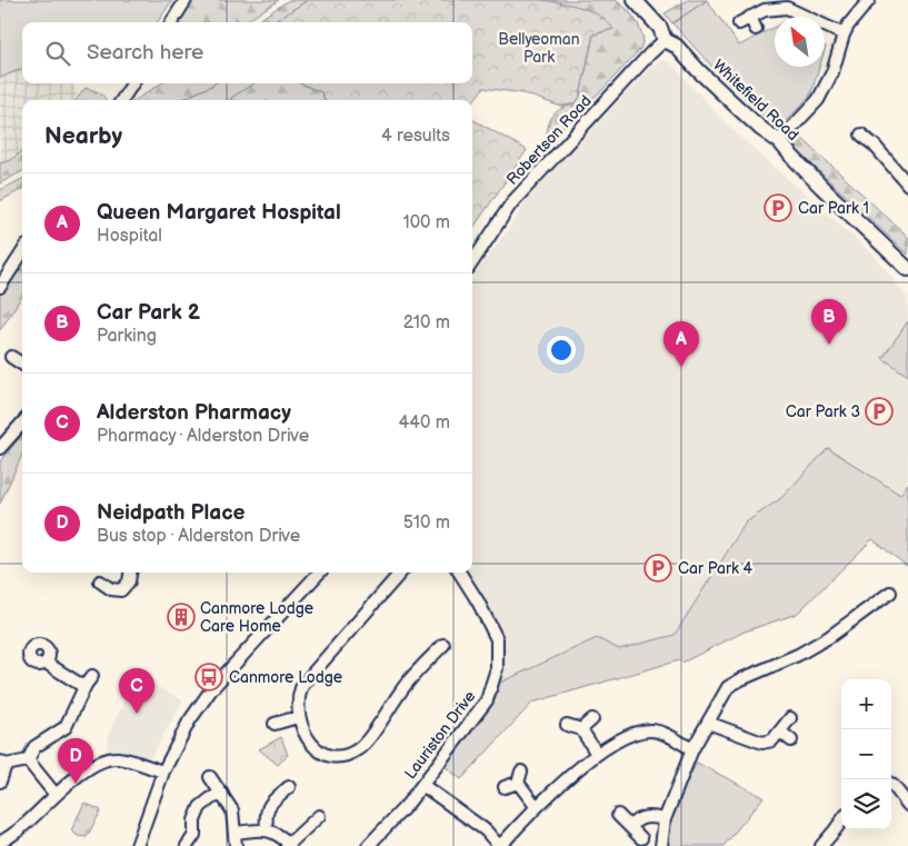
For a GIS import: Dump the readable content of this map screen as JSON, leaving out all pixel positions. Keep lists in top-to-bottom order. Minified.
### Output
{"streets":{"main road":["Whitefield Road"],"street":["Robertson Road","Lauriston Drive"]},"crossings":[["Whitefield Road","Robertson Road"]],"parks":["Bellyeoman Park"],"places":{"parking":["Car Park 1","Car Park 3","Car Park 4"],"building":["Canmore Lodge Care Home"],"bus stop":["Canmore Lodge"]},"north":"top left","page":{"search":"Search here","heading":["Nearby","4 results"],"list":[{"mark":"A","name":"Queen Margaret Hospital","note":"Hospital","value":"100 m"},{"mark":"B","name":"Car Park 2","note":"Parking","value":"210 m"},{"mark":"C","name":"Alderston Pharmacy","note":"Pharmacy · Alderston Drive","value":"440 m"},{"mark":"D","name":"Neidpath Place","note":"Bus stop · Alderston Drive","value":"510 m"}],"pins":["B","A","C","D"],"map_buttons":["+","−"]}}
